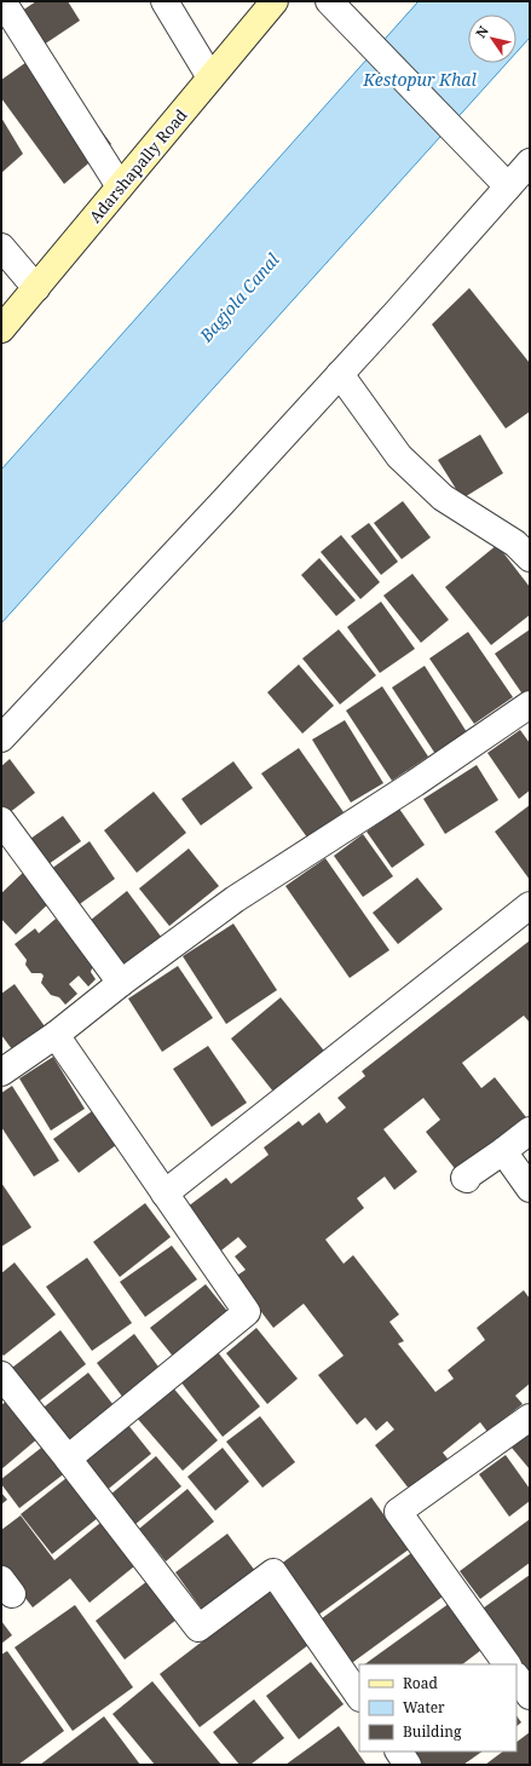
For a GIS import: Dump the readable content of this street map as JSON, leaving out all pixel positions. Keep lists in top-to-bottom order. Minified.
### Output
{"streets":{"street":["Adarshapally Road"]},"water":["Kestopur Khal","Bagjola Canal"],"legend":["Road","Water","Building"],"north":"top left"}
